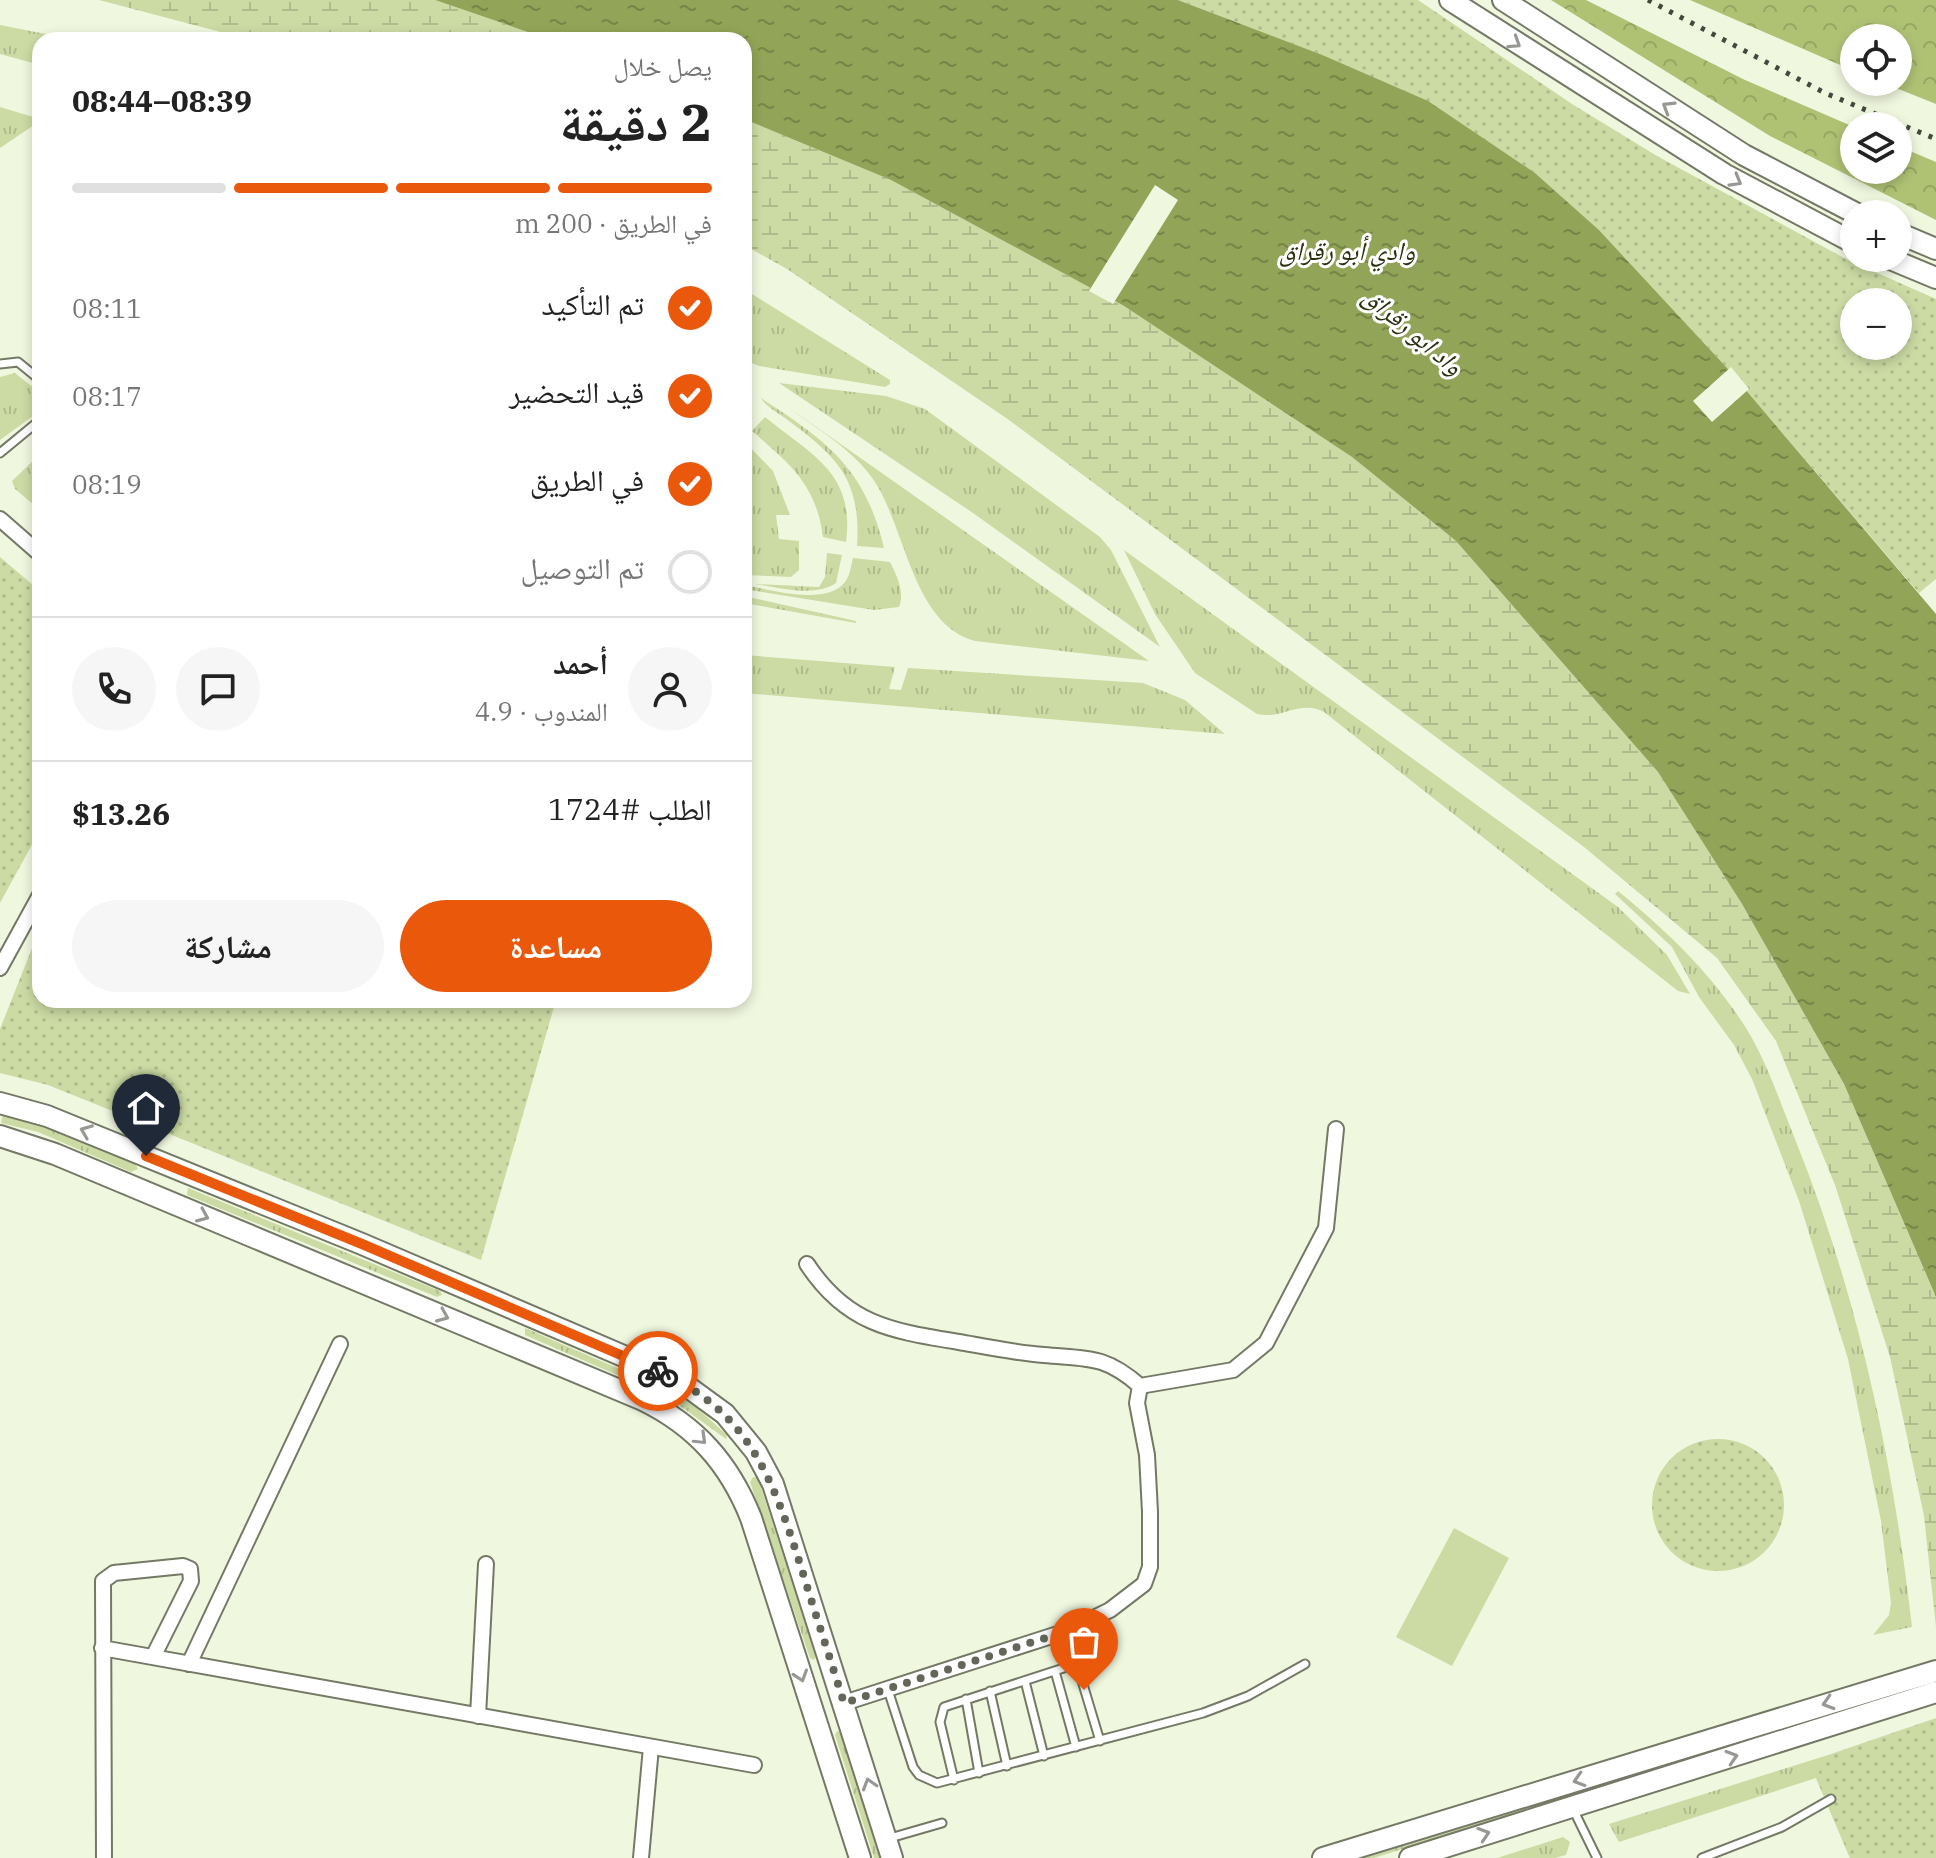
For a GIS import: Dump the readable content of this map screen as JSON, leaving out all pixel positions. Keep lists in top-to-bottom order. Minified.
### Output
{"water":["وادي أبو رقراق","واد ابو رقراق"],"page":{"map_buttons":["+","−"],"heading":["2 دقيقة","يصل خلال","08:39–08:44"],"panel":["أحمد","المندوب · 4.9","الطلب #1724","$13.26"],"bar":"في الطريق · 200 m","list":[["تم التأكيد","08:11"],["قيد التحضير","08:17"],["في الطريق","08:19"],"تم التوصيل"],"buttons":["مساعدة","مشاركة"]}}
